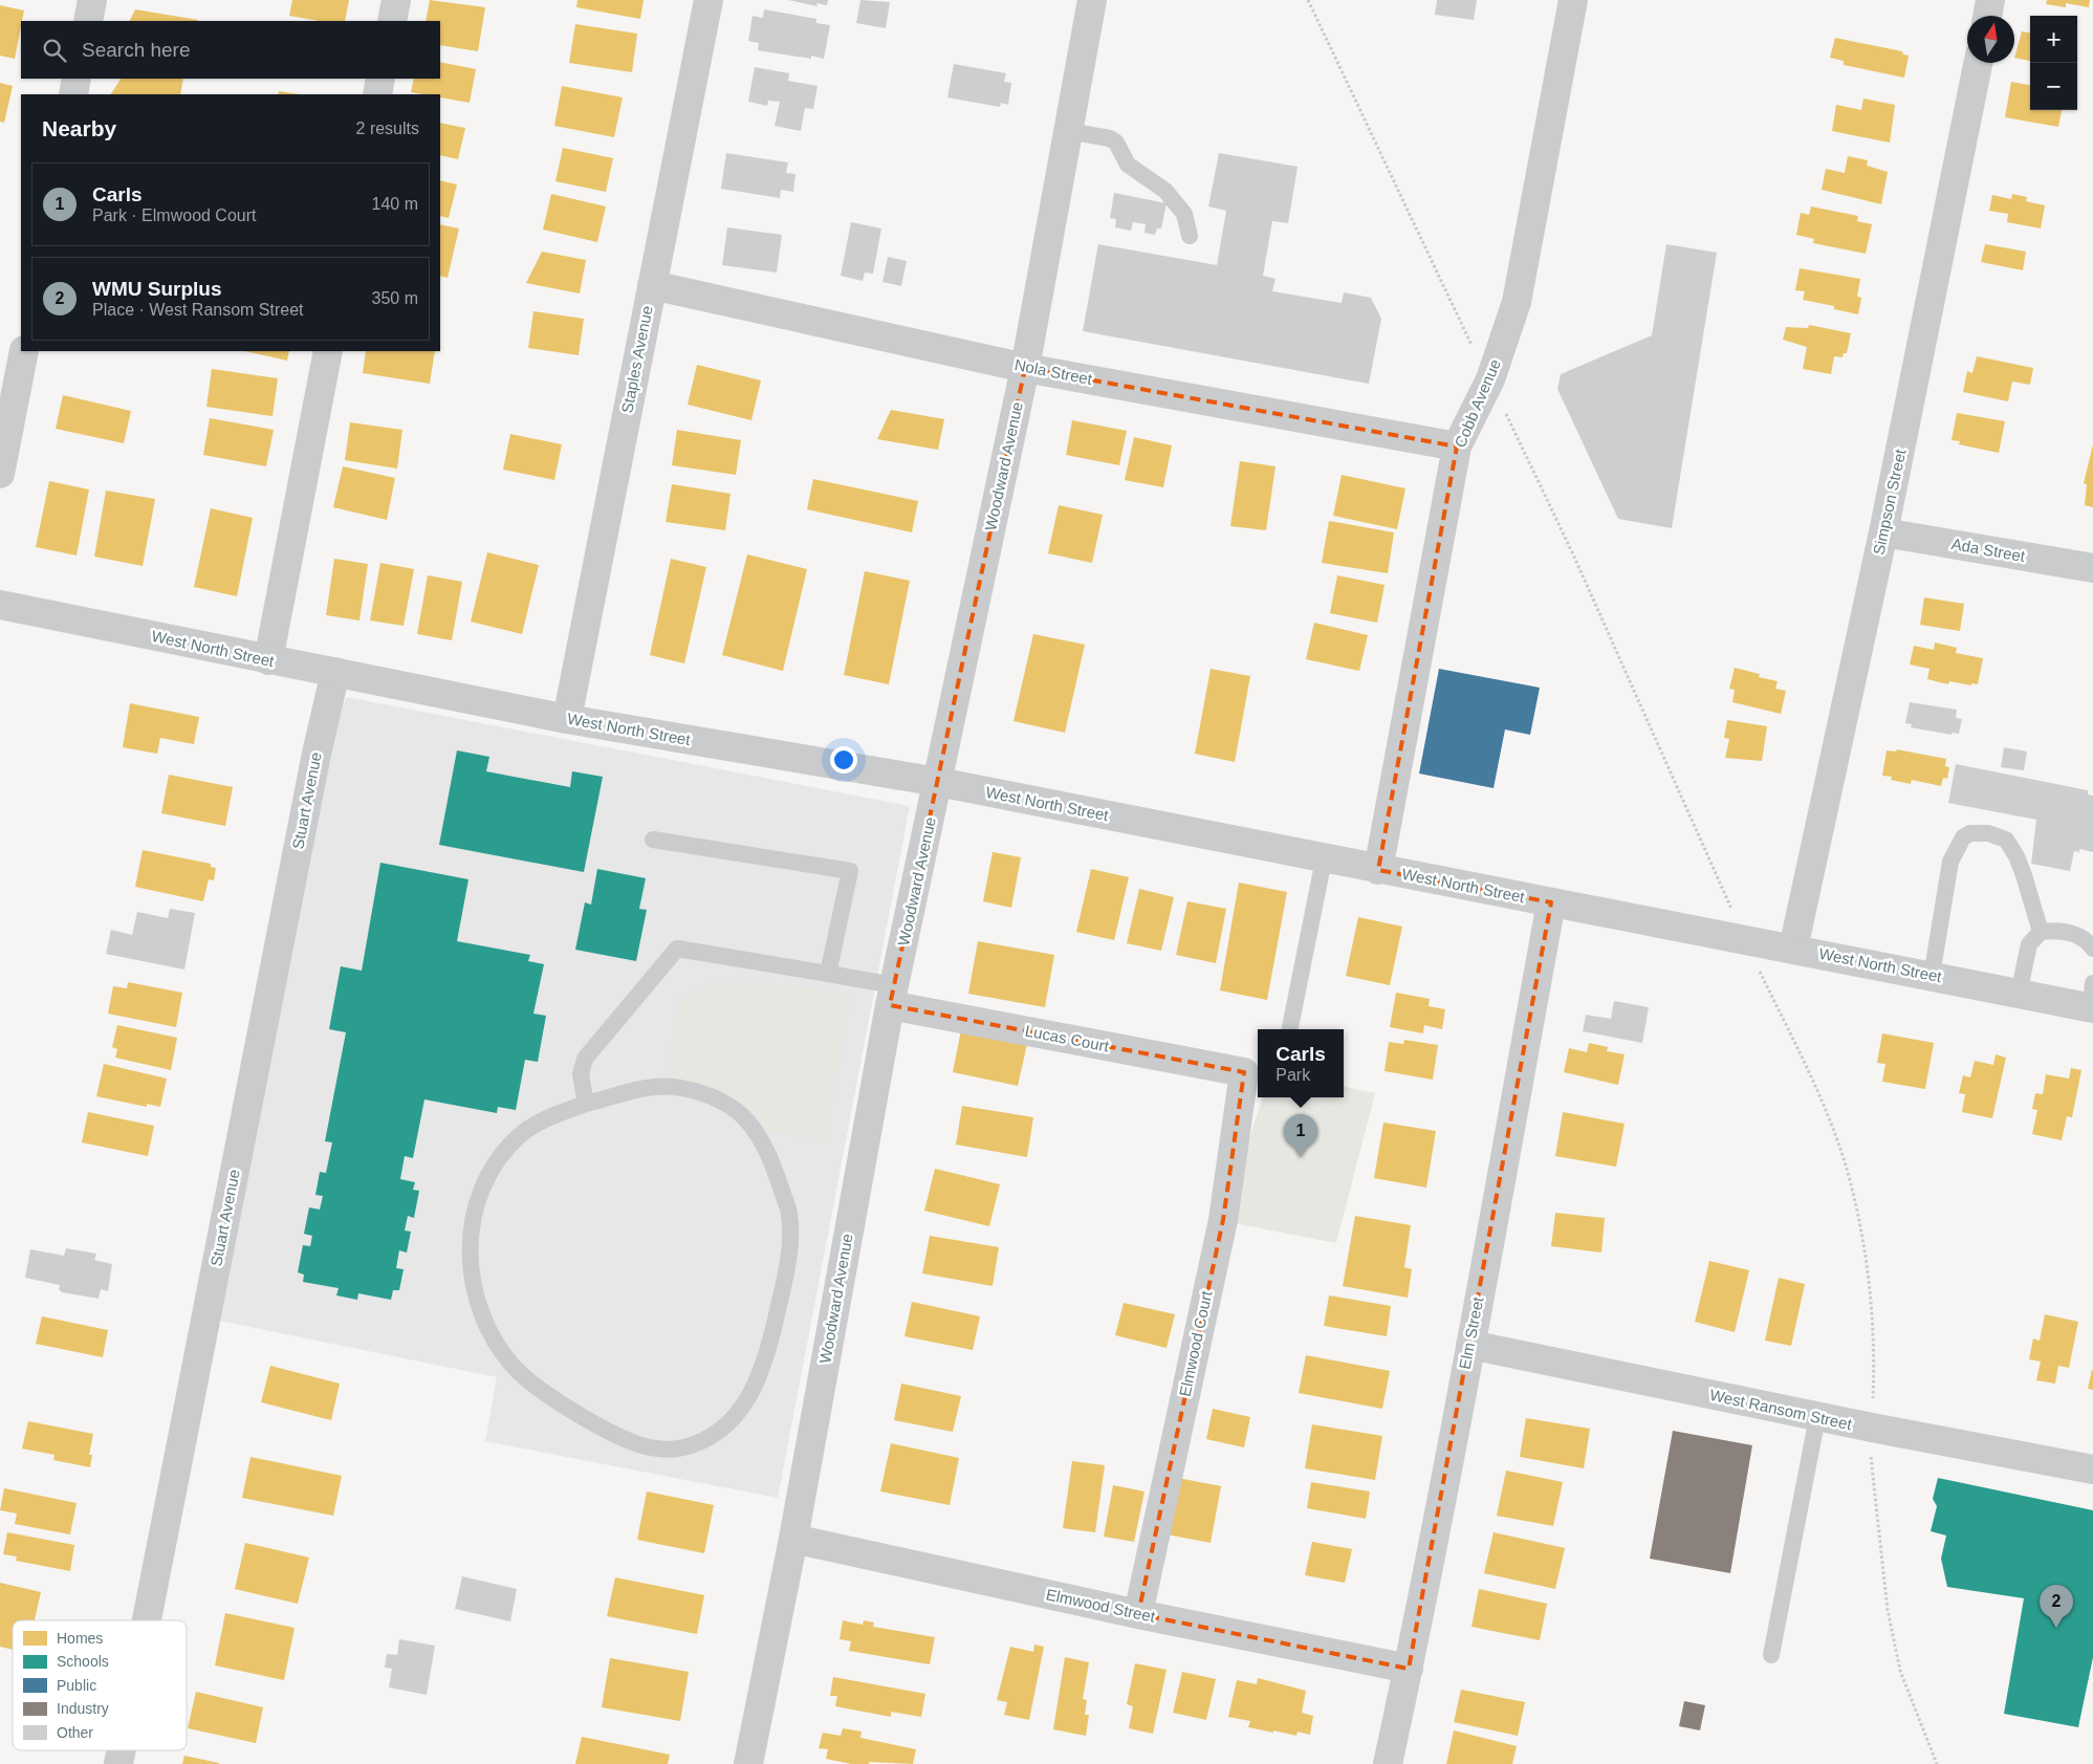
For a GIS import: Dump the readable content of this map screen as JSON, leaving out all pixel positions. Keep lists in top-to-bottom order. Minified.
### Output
{"streets":{"street":["Staples Avenue","Nola Street","Cobb Avenue","Woodward Avenue","Simpson Street","Ada Street","West North Street","Stuart Avenue","Lucas Court","Elm Street","Elmwood Court","West Ransom Street","Elmwood Street"]},"crossings":[["Staples Avenue","Nola Street"],["Staples Avenue","West North Street"],["Nola Street","Cobb Avenue"],["Nola Street","Woodward Avenue"],["Cobb Avenue","West North Street"],["Woodward Avenue","West North Street"],["Woodward Avenue","Lucas Court"],["Woodward Avenue","Elmwood Street"],["Simpson Street","Ada Street"],["Simpson Street","West North Street"],["West North Street","Stuart Avenue"],["West North Street","Elm Street"],["Lucas Court","Elmwood Court"],["Elm Street","West Ransom Street"],["Elm Street","Elmwood Street"],["Elmwood Court","Elmwood Street"]],"legend":["Homes","Schools","Public","Industry","Other"],"north":"top","page":{"map_buttons":["+","−"],"search":"Search here","heading":["Nearby","2 results"],"list":[{"mark":"1","name":"Carls","note":"Park · Elmwood Court","value":"140 m"},{"mark":"2","name":"WMU Surplus","note":"Place · West Ransom Street","value":"350 m"}],"popup":["Carls","Park"],"pins":["1","2"]}}
